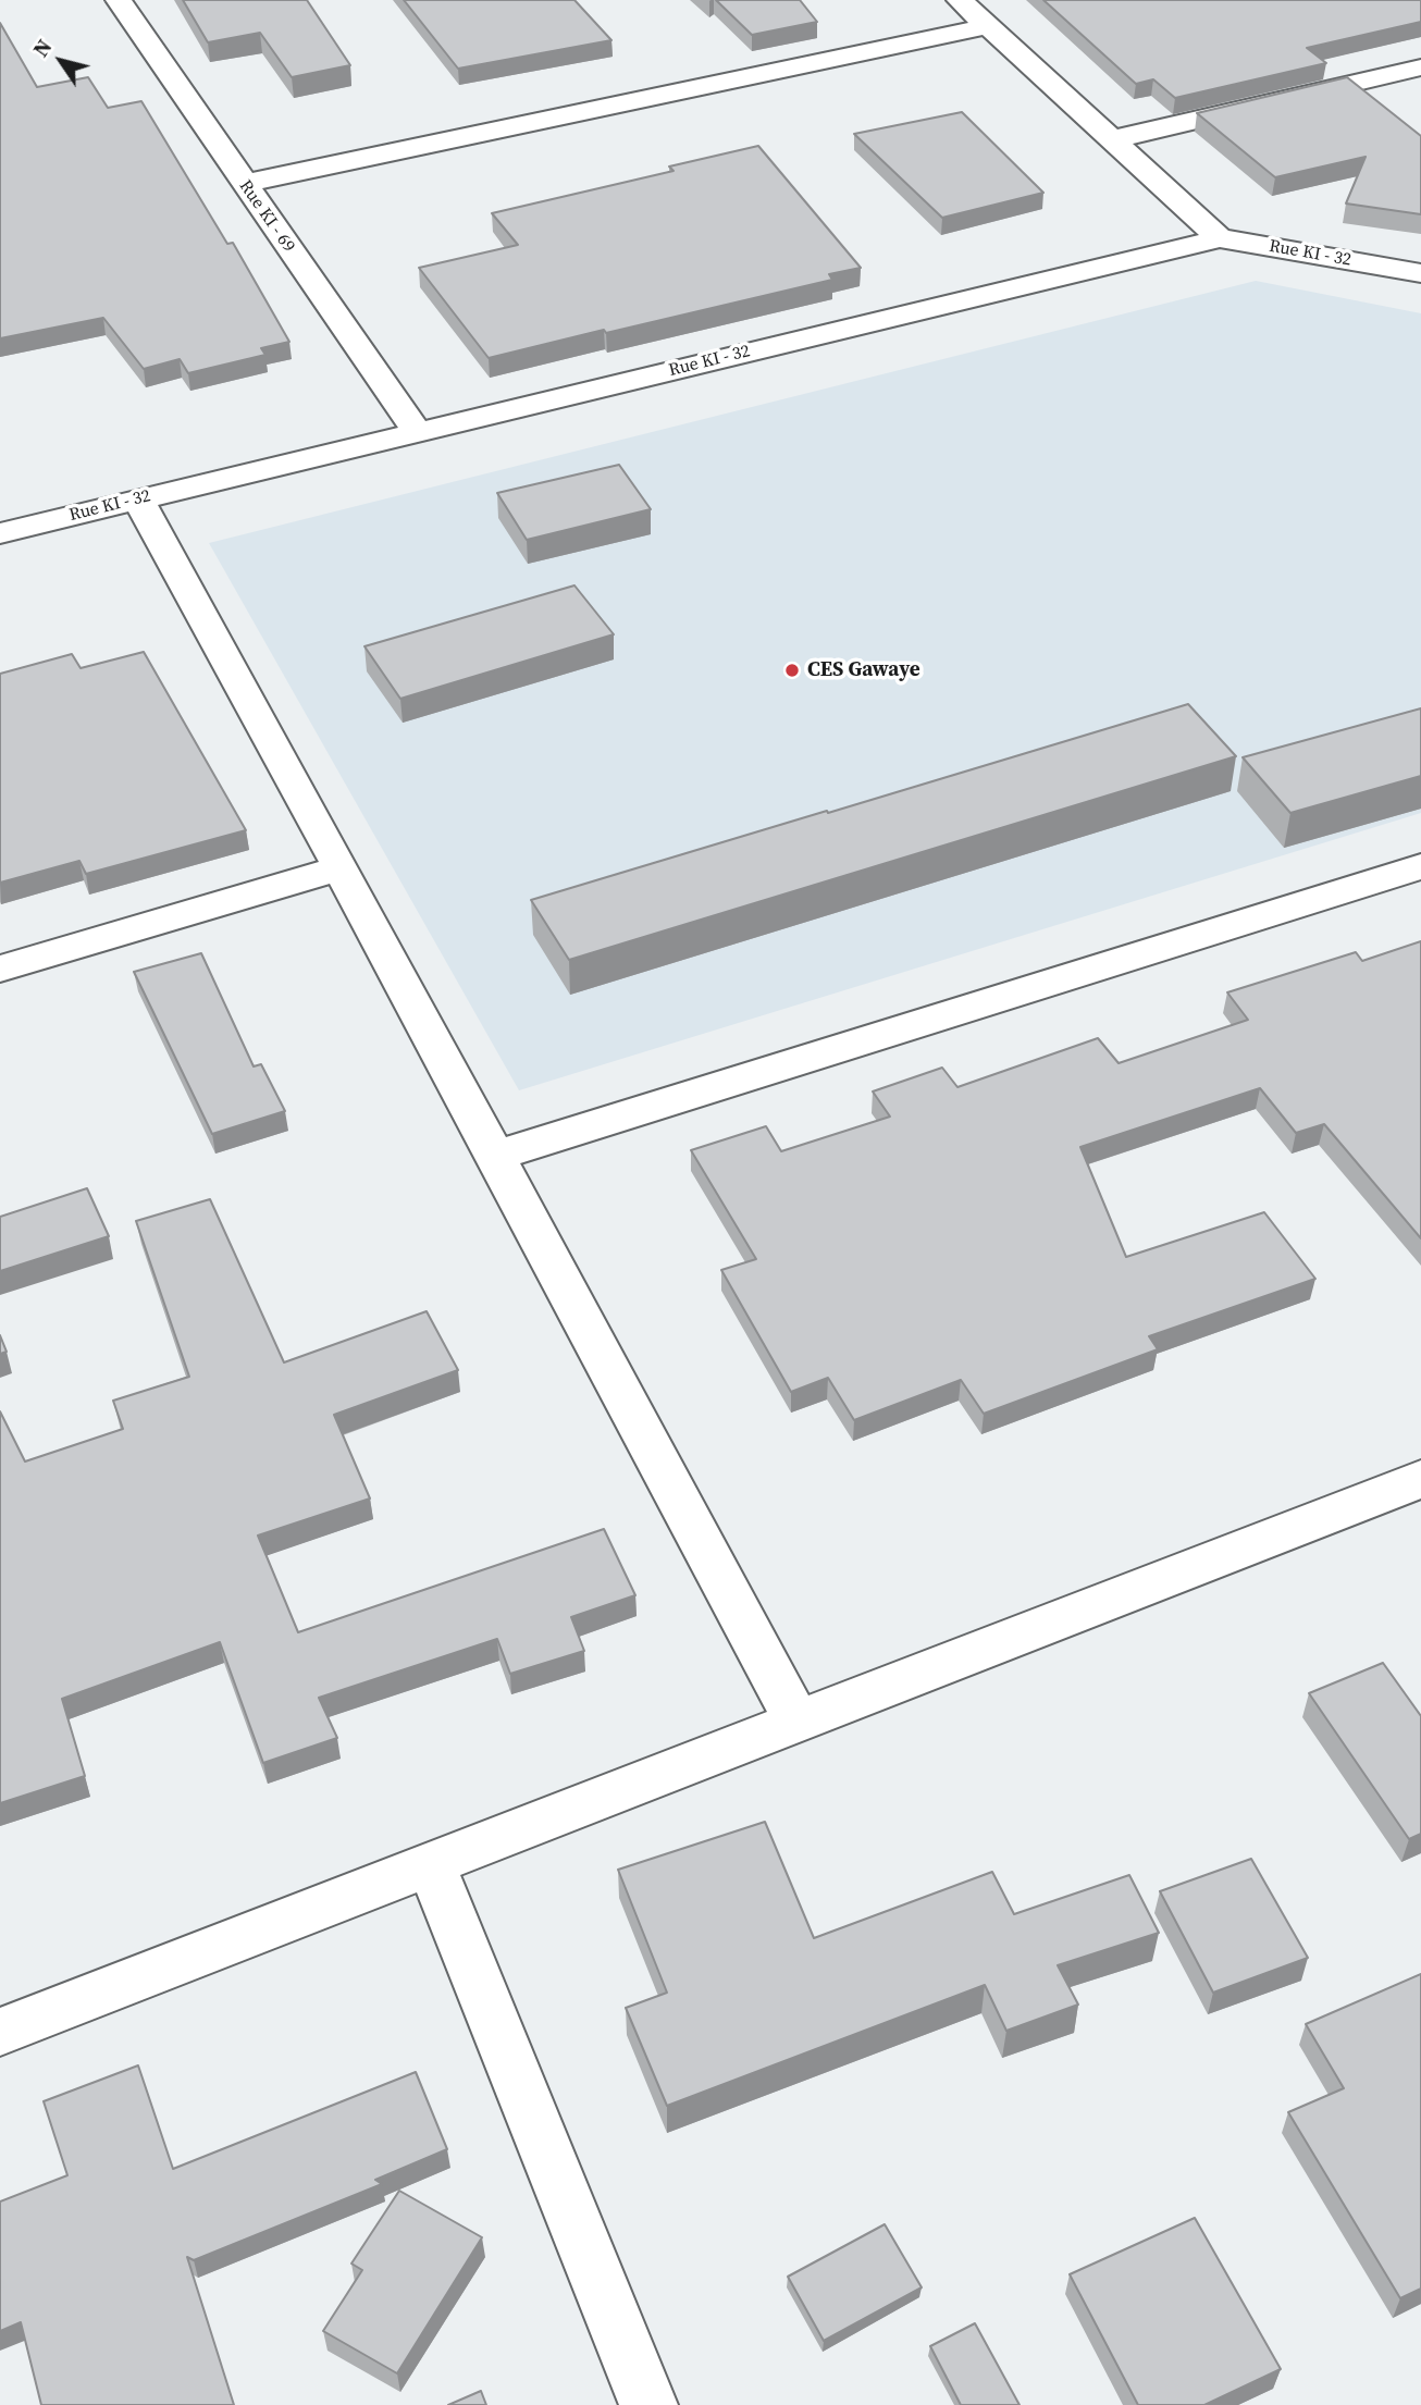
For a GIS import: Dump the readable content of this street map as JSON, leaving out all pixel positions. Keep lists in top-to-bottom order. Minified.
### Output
{"streets":{"street":["Rue KI - 69","Rue KI - 32"]},"crossings":[["Rue KI - 69","Rue KI - 32"]],"places":["CES Gawaye"],"north":"top left"}
